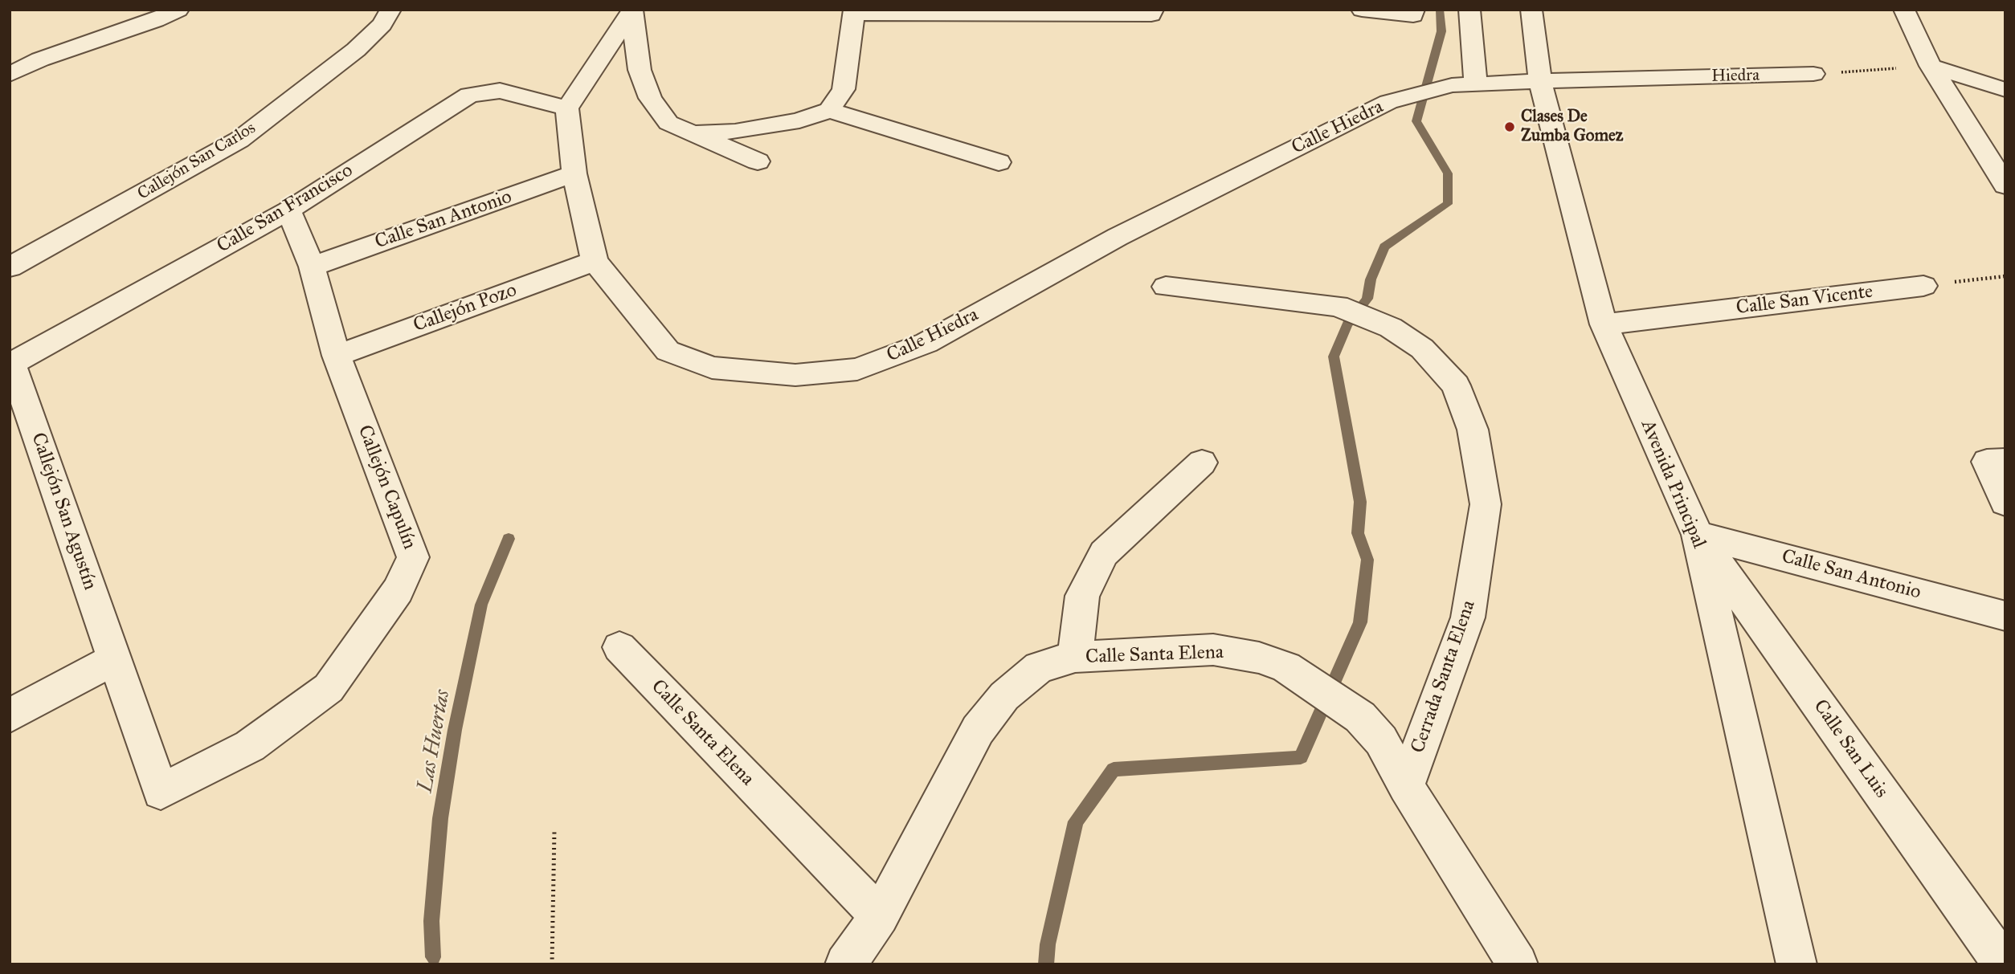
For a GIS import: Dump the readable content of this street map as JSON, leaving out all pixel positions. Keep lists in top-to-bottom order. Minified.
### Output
{"streets":{"street":["Hiedra","Calle Hiedra","Callejón San Carlos","Calle San Francisco","Calle San Antonio","Calle San Vicente","Callejón Pozo","Avenida Principal","Callejón Capulín","Callejón San Agustín","Calle Santa Elena","Cerrada Santa Elena","Calle San Luis"]},"crossings":[["Hiedra","Calle Hiedra"],["Hiedra","Avenida Principal"],["Calle Hiedra","Calle San Francisco"],["Calle Hiedra","Calle San Antonio"],["Calle Hiedra","Callejón Pozo"],["Calle Hiedra","Avenida Principal"],["Calle San Francisco","Callejón Capulín"],["Calle San Francisco","Callejón San Agustín"],["Calle San Antonio","Avenida Principal"],["Calle San Antonio","Callejón Capulín"],["Calle San Antonio","Calle San Luis"],["Calle San Vicente","Avenida Principal"],["Callejón Pozo","Callejón Capulín"],["Avenida Principal","Calle San Luis"],["Callejón Capulín","Callejón San Agustín"],["Calle Santa Elena","Cerrada Santa Elena"]],"water":["Las Huertas"],"places":["Clases De Zumba Gomez"]}
